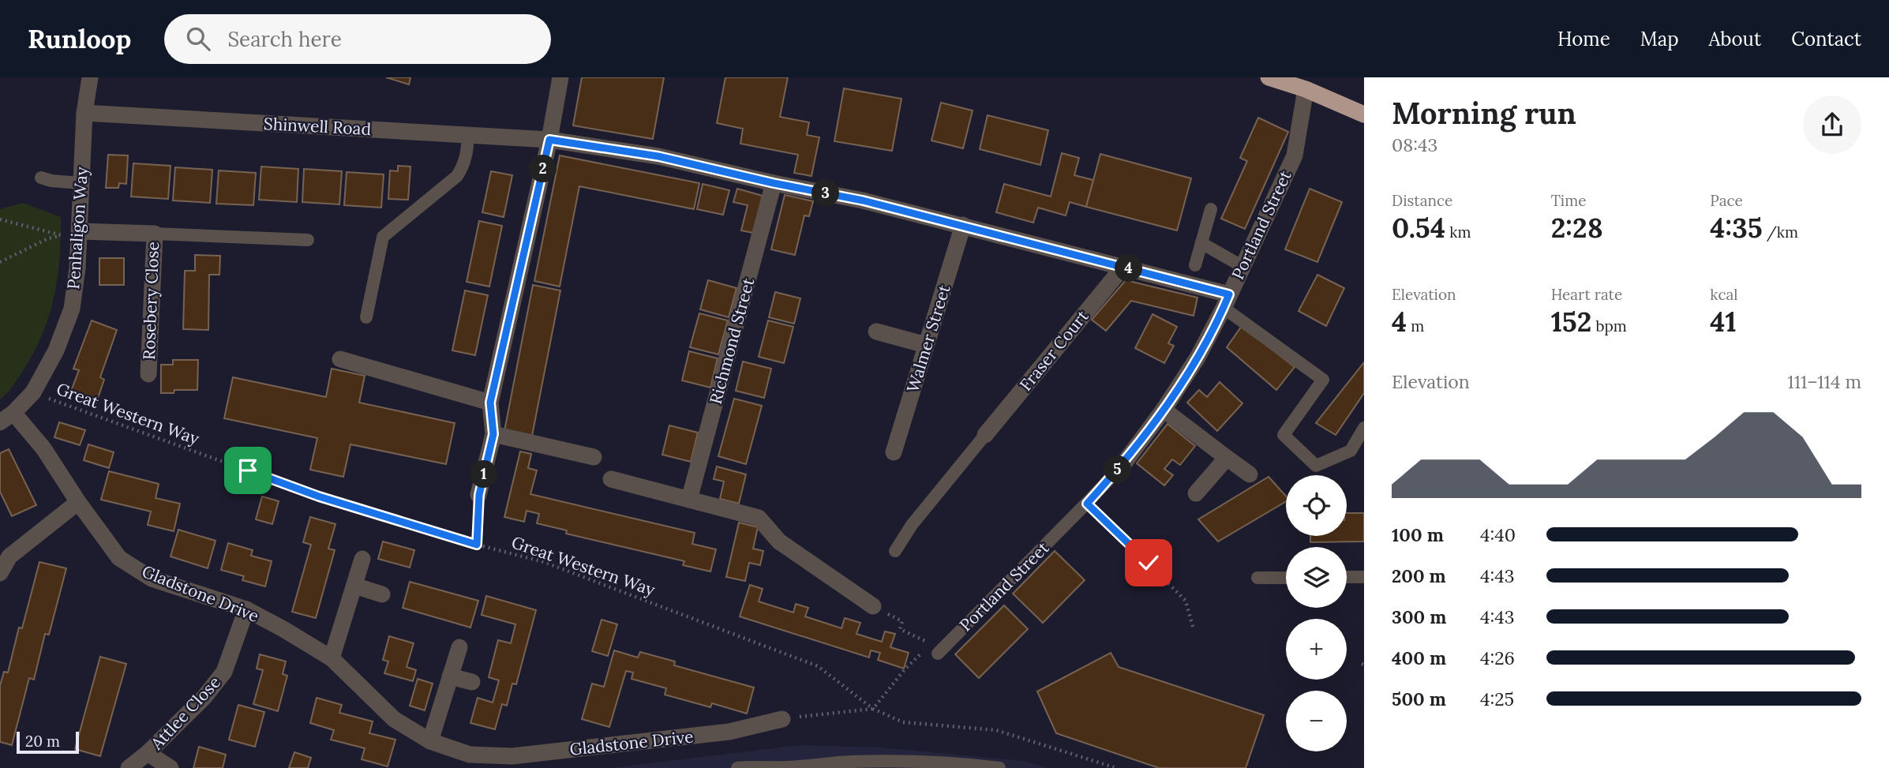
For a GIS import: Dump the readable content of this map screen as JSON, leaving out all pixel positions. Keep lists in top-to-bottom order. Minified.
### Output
{"streets":{"street":["Shinwell Road","Portland Street","Penhaligon Way","Rosebery Close","Walmer Street","Richmond Street","Fraser Court","Gladstone Drive","Attlee Close"],"path":["Great Western Way"]},"crossings":[["Shinwell Road","Portland Street"],["Shinwell Road","Penhaligon Way"],["Shinwell Road","Walmer Street"],["Shinwell Road","Richmond Street"],["Shinwell Road","Fraser Court"],["Penhaligon Way","Rosebery Close"],["Penhaligon Way","Great Western Way"],["Penhaligon Way","Gladstone Drive"],["Gladstone Drive","Attlee Close"]],"scale_bar":"20 m","page":{"header":"Runloop","search":"Search here","nav":["Home","Map","About","Contact"],"heading":["Morning run","08:43"],"pins":["2","3","4","5","1"],"stats":[["Distance","0.54 km"],["Time","2:28"],["Pace","4:35 /km"],["Elevation","4 m"],["Heart rate","152 bpm"],["kcal","41"]],"chart":["Elevation","111–114 m"],"map_buttons":["+","−"],"list":[{"name":"100 m","note":"4:40"},{"name":"200 m","note":"4:43"},{"name":"300 m","note":"4:43"},{"name":"400 m","note":"4:26"},{"name":"500 m","note":"4:25"}],"scale":"20 m"}}
